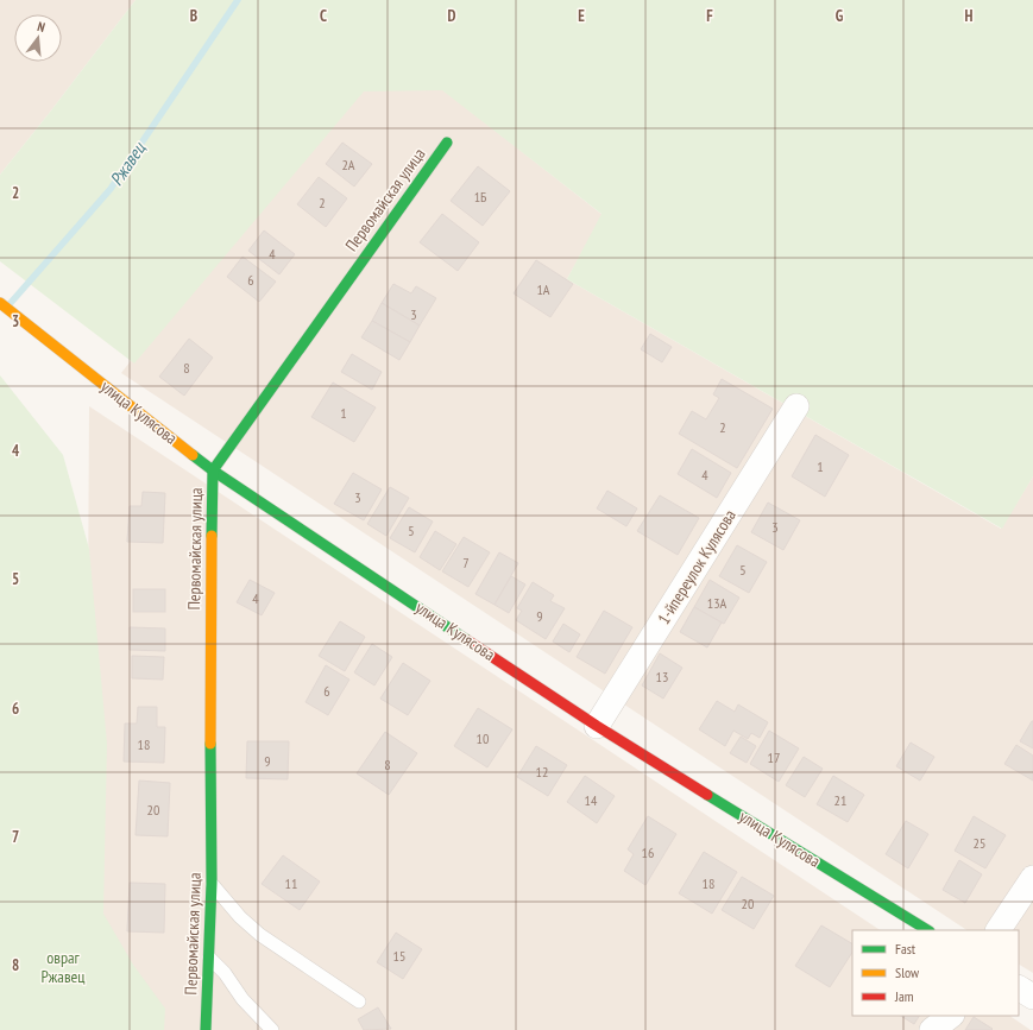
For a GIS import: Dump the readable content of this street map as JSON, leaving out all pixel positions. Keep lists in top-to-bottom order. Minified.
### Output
{"streets":{"street":["Первомайская улица","улица Кулясова","1-йпереулок Кулясова"]},"crossings":[["Первомайская улица","улица Кулясова"],["улица Кулясова","1-йпереулок Кулясова"]],"water":["Ржавец"],"parks":["овраг Ржавец"],"house_numbers":["2А","1Б","2","4","6","1А","3","8","1","2","1","4","3","3","5","7","5","4","13А","9","13","6","10","18","17","9","8","12","14","21","20","25","16","11","18","20","15"],"legend":["Fast","Slow","Jam"],"north":"top","grid":{"columns":["B","C","D","E","F","G","H"],"rows":["2","3","4","5","6","7","8"]}}
